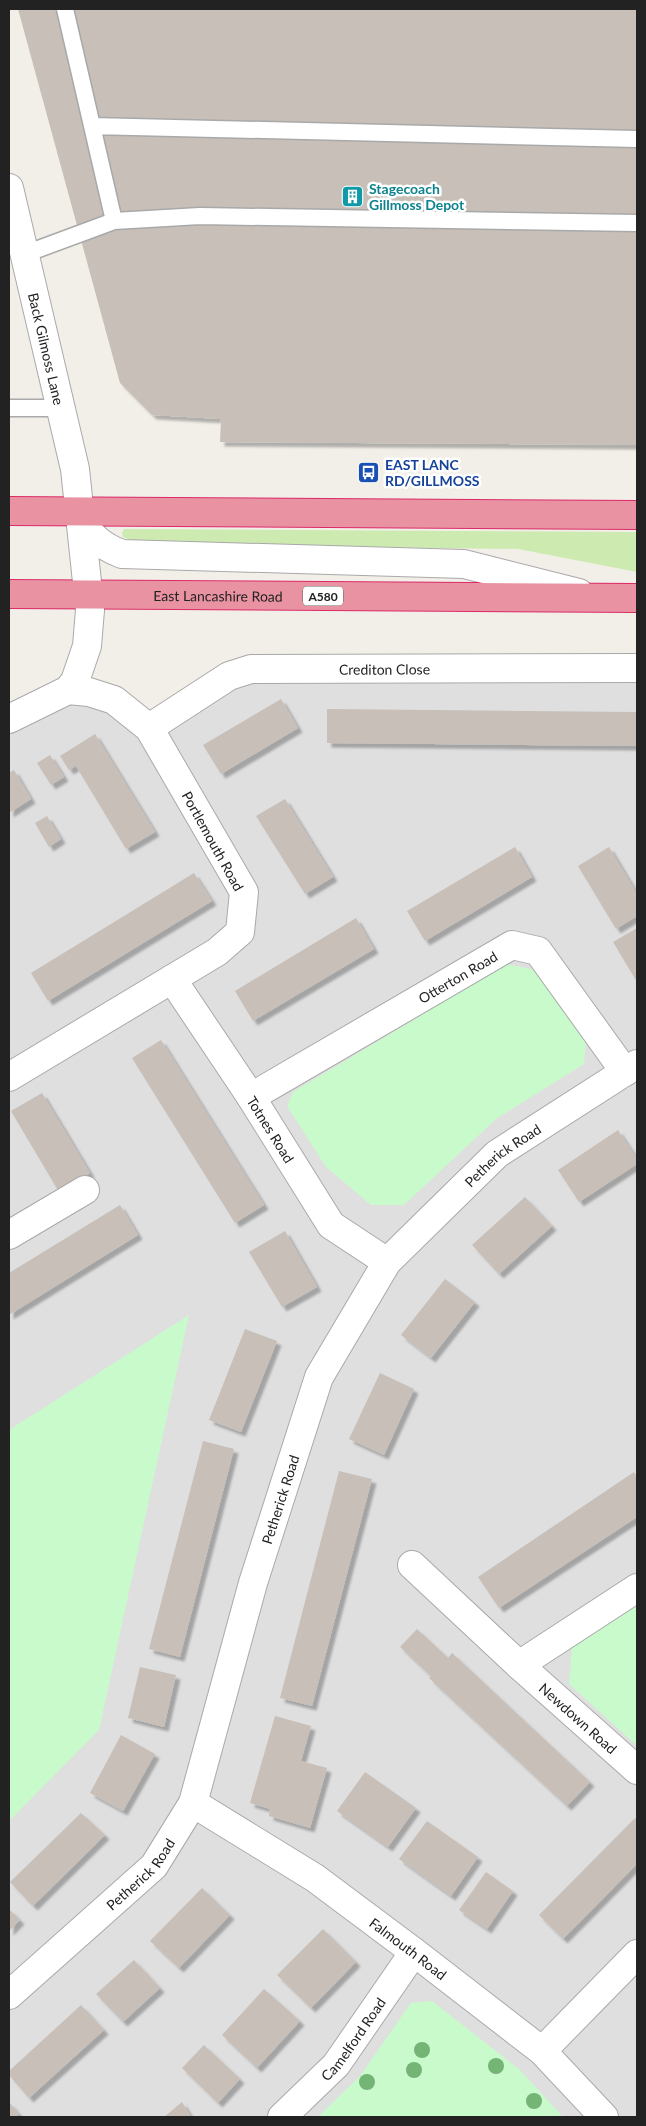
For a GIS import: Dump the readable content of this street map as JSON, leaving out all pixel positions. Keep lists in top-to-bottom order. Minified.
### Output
{"streets":{"highway":["East Lancashire Road","A580"],"street":["Back Gilmoss Lane","Crediton Close","Portlemouth Road","Otterton Road","Totnes Road","Petherick Road","Newdown Road","Falmouth Road","Camelford Road"]},"crossings":[["Back Gilmoss Lane","East Lancashire Road"],["Back Gilmoss Lane","Portlemouth Road"],["Crediton Close","Portlemouth Road"],["Portlemouth Road","Totnes Road"],["Otterton Road","Totnes Road"],["Otterton Road","Petherick Road"],["Totnes Road","Petherick Road"],["Petherick Road","Falmouth Road"],["Falmouth Road","Camelford Road"]],"places":{"building":["Stagecoach Gillmoss Depot"],"bus stop":["EAST LANC RD/GILLMOSS"]}}
